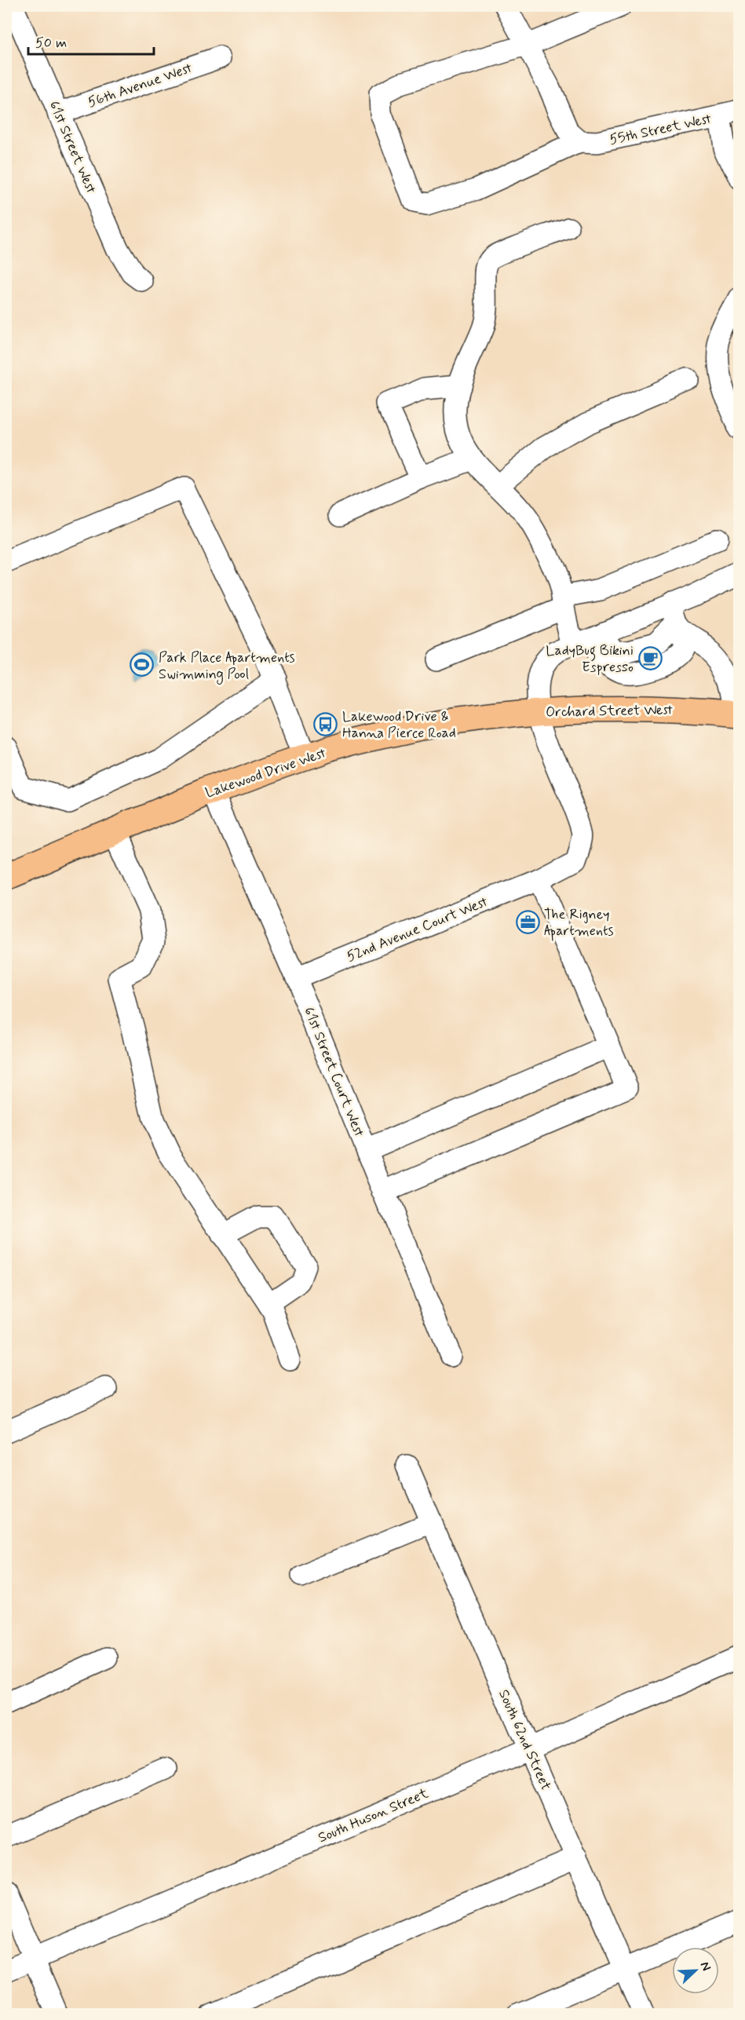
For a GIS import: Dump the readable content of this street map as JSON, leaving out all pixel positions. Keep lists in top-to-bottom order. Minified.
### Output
{"streets":{"main road":["Orchard Street West","Lakewood Drive West"],"street":["56th Avenue West","55th Street West","61st Street West","52nd Avenue Court West","61st Street Court West","South 62nd Street","South Huson Street"]},"crossings":[["56th Avenue West","61st Street West"],["Orchard Street West","Lakewood Drive West"],["Orchard Street West","52nd Avenue Court West"],["Lakewood Drive West","61st Street Court West"],["52nd Avenue Court West","61st Street Court West"],["South 62nd Street","South Huson Street"]],"places":{"cafe":["LadyBug Bikini Espresso"],"sports":["Park Place Apartments Swimming Pool"],"bus stop":["Lakewood Drive & Hanna Pierce Road"],"office":["The Rigney Apartments"]},"scale_bar":"50 m","north":"top right"}
